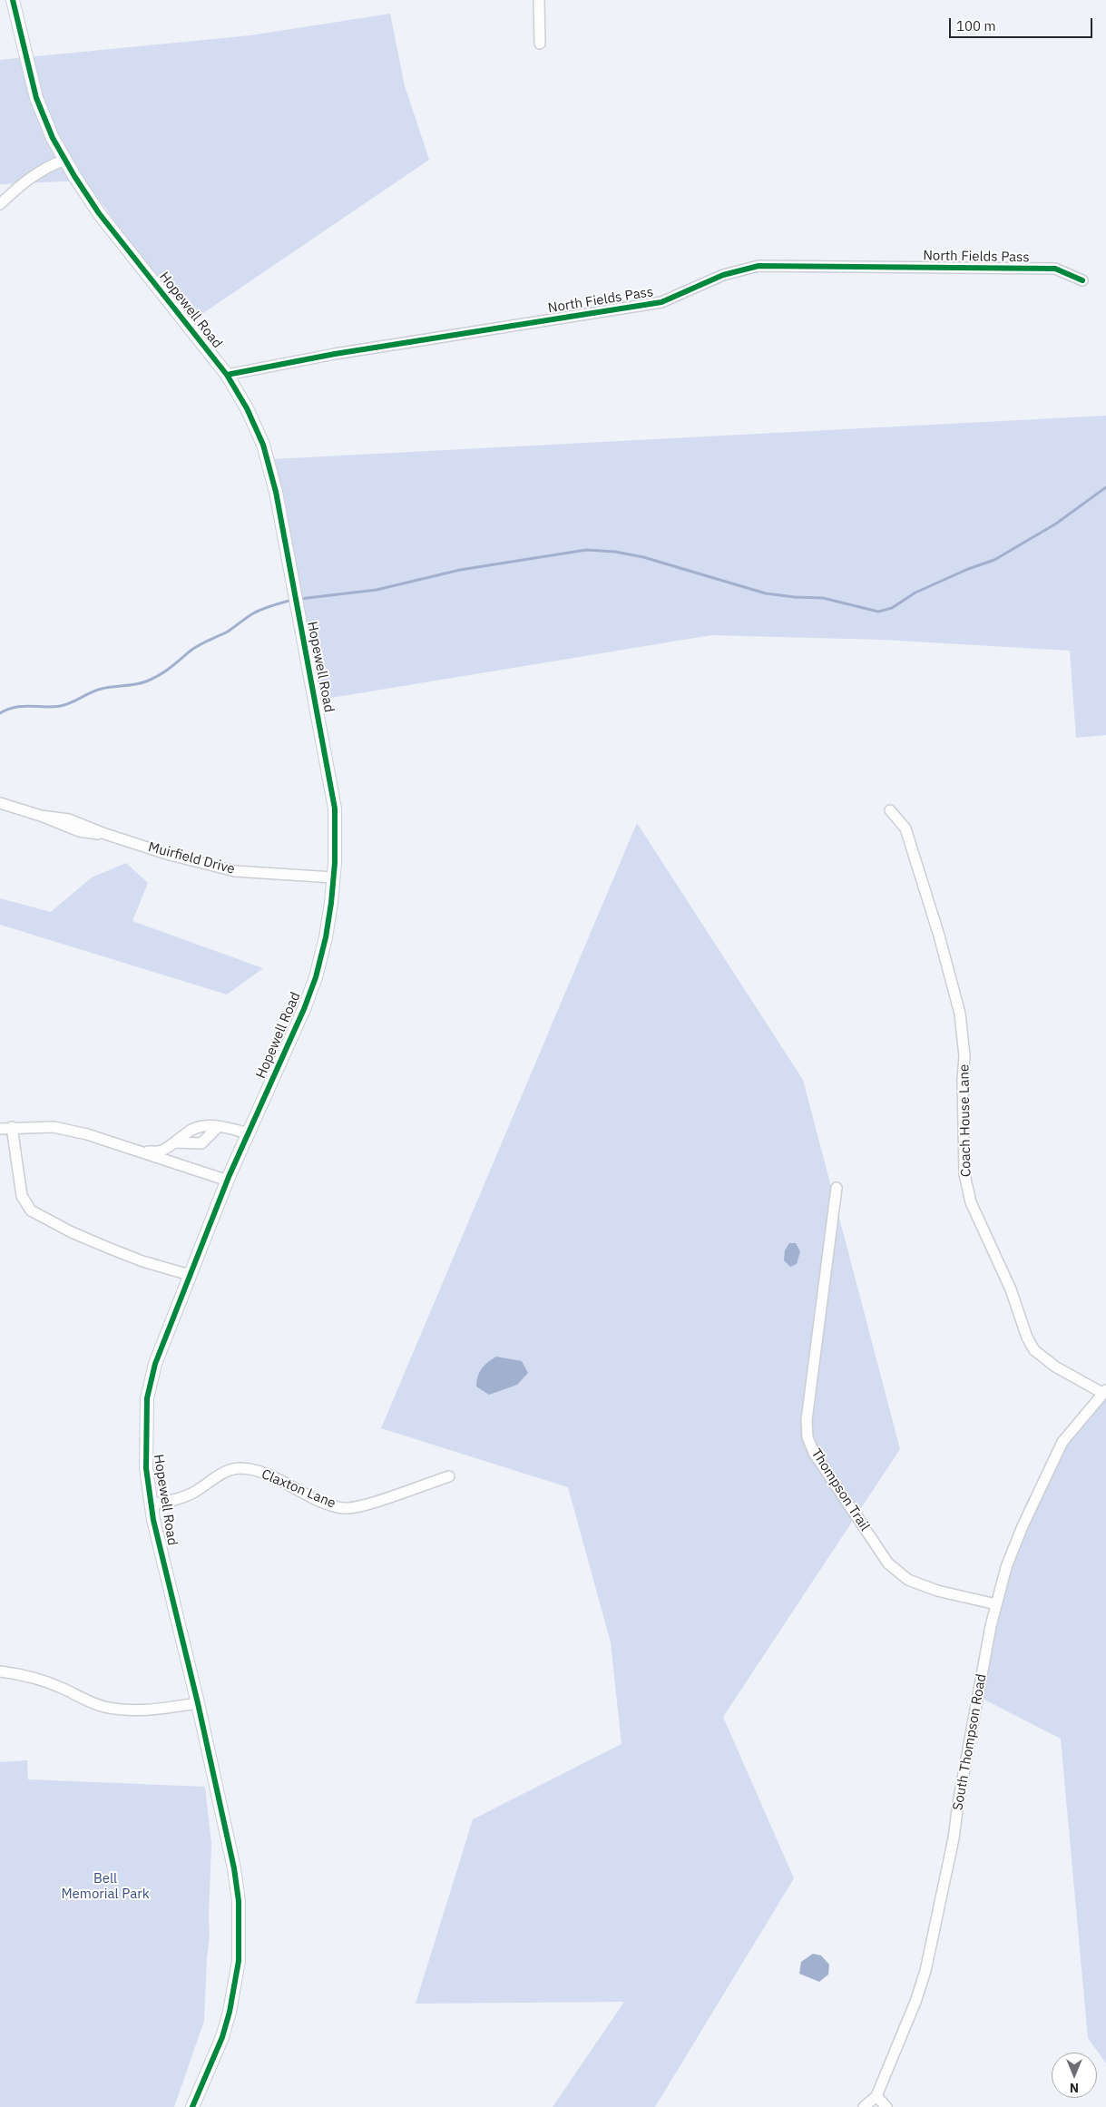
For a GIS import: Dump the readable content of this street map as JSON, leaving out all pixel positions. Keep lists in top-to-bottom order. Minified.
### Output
{"streets":{"street":["North Fields Pass","Hopewell Road","Muirfield Drive","Coach House Lane","Claxton Lane","Thompson Trail","South Thompson Road"]},"crossings":[["North Fields Pass","Hopewell Road"],["Hopewell Road","Muirfield Drive"],["Hopewell Road","Claxton Lane"],["Coach House Lane","South Thompson Road"],["Thompson Trail","South Thompson Road"]],"parks":["Bell Memorial Park"],"scale_bar":"100 m","north":"bottom"}
